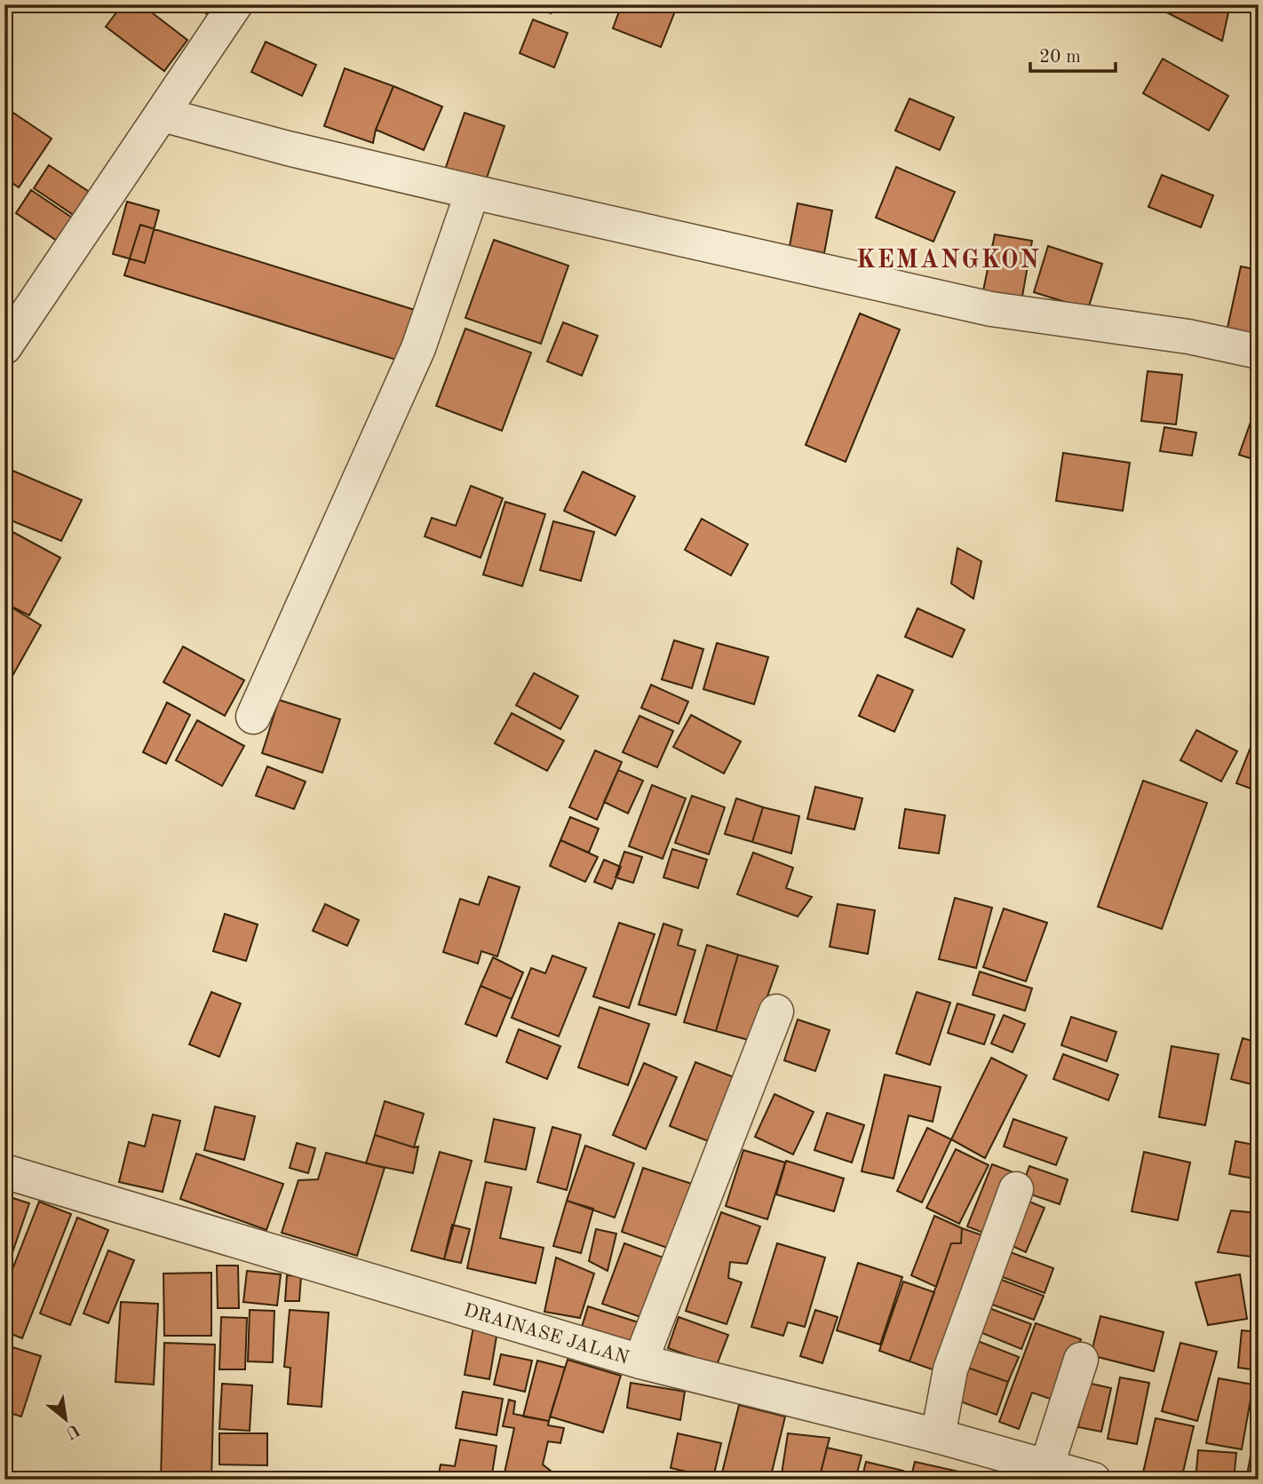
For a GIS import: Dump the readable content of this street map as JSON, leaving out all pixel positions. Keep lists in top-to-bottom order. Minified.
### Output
{"streets":{"street":["DRAINASE JALAN"]},"districts":["KEMANGKON"],"scale_bar":"20 m","north":"bottom right"}
